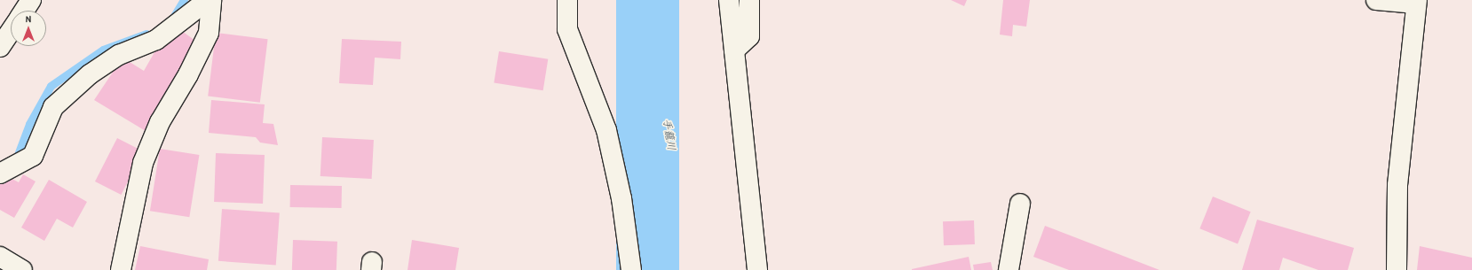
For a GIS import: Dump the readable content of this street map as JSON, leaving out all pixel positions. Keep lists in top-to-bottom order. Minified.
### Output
{"water":["手籠川"],"north":"top"}
